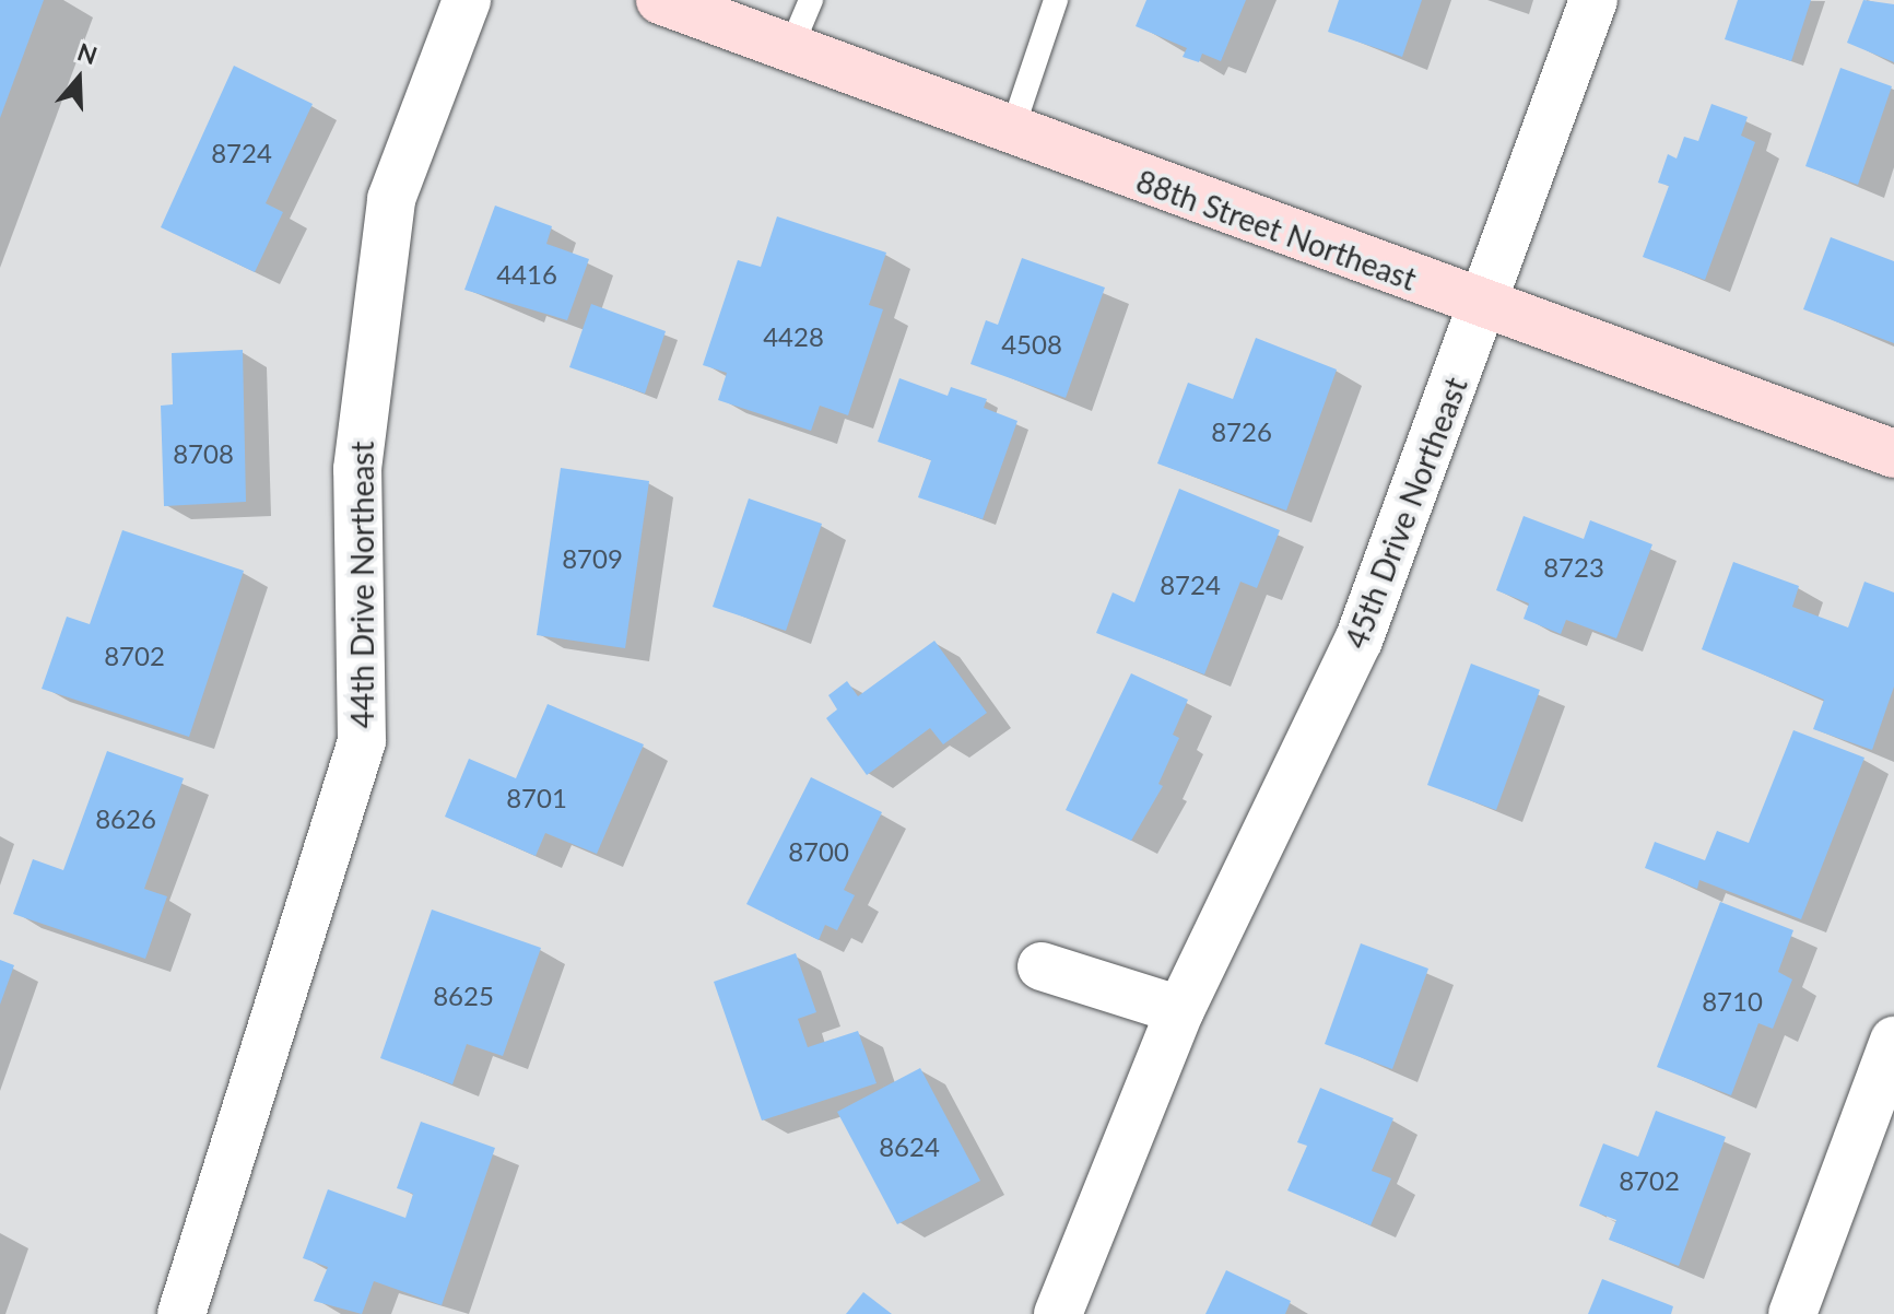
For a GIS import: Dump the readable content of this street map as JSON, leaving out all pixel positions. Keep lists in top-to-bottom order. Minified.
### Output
{"streets":{"main road":["88th Street Northeast"],"street":["45th Drive Northeast","44th Drive Northeast"]},"crossings":[["88th Street Northeast","45th Drive Northeast"]],"house_numbers":["8724","4416","4428","4508","8726","8708","8709","8723","8724","8702","8701","8626","8700","8625","8710","8624","8702"],"north":"top"}
